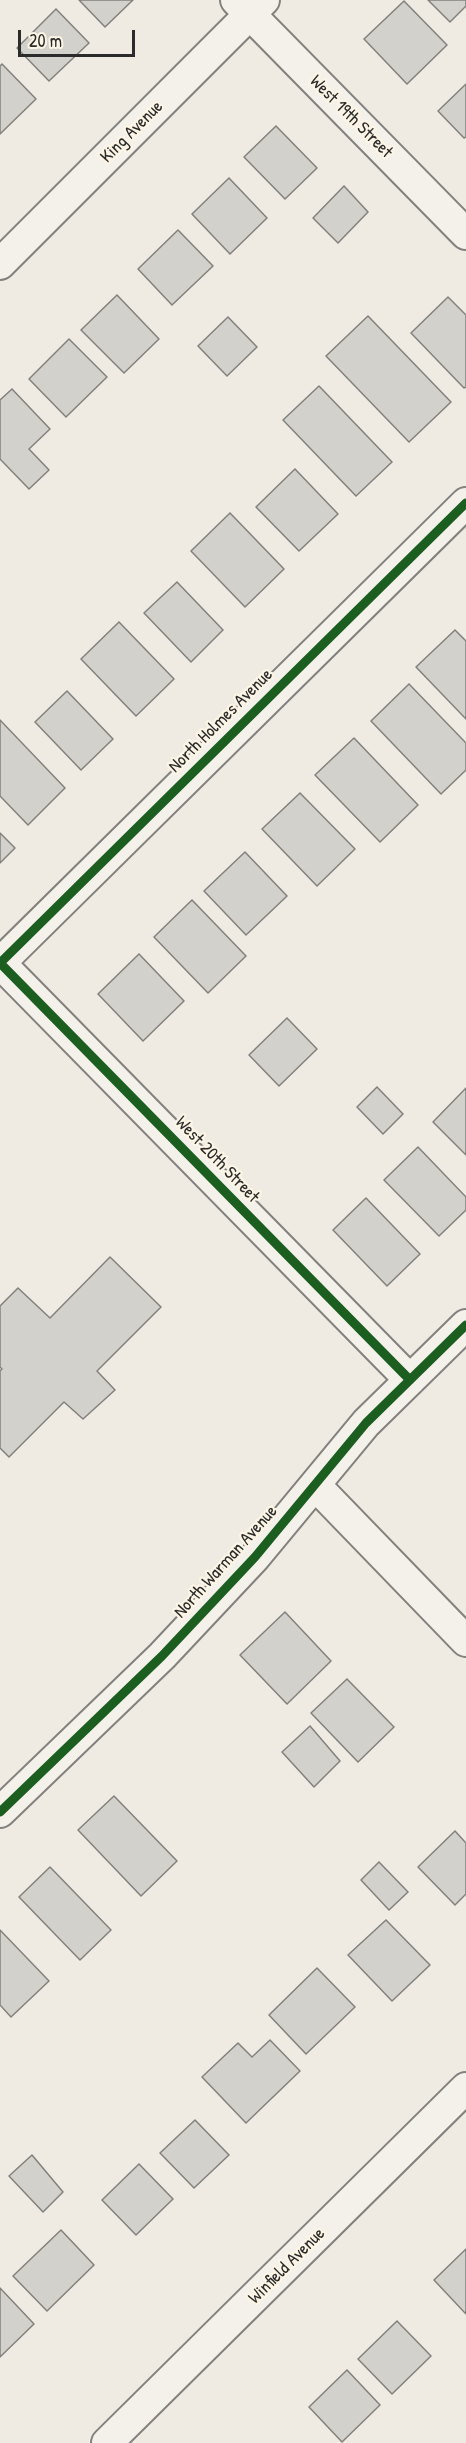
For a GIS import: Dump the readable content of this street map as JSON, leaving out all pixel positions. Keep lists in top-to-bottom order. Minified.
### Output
{"streets":{"street":["West 19th Street","King Avenue","North Holmes Avenue","West 20th Street","North Warman Avenue","Winfield Avenue"]},"crossings":[["West 19th Street","King Avenue"],["North Holmes Avenue","West 20th Street"],["West 20th Street","North Warman Avenue"]],"scale_bar":"20 m"}
